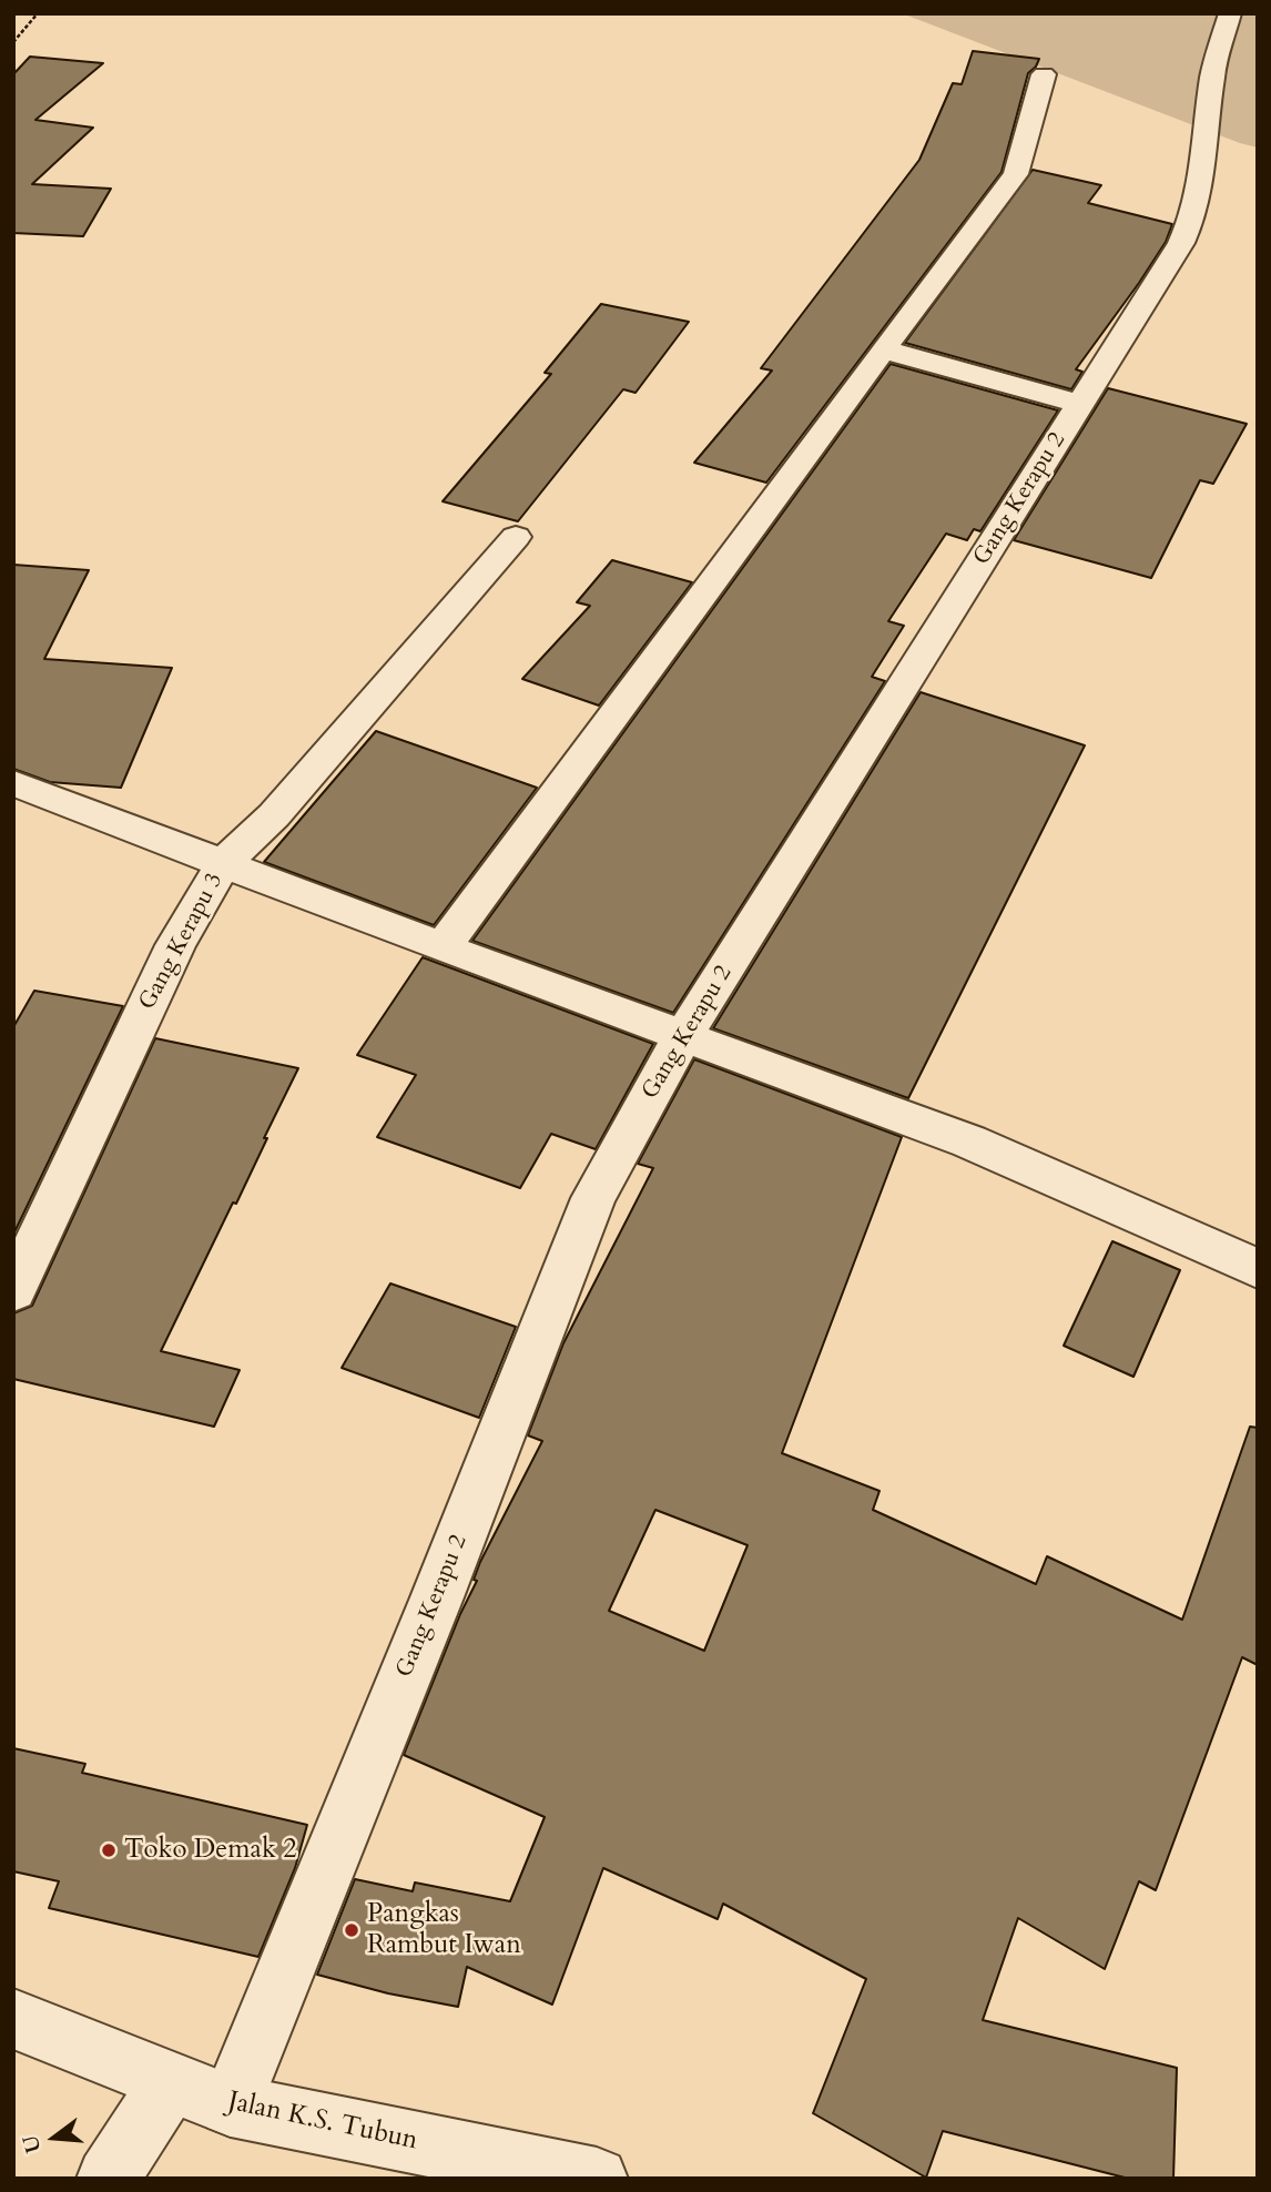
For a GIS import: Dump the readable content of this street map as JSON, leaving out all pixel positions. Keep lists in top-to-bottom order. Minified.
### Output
{"streets":{"street":["Gang Kerapu 2","Gang Kerapu 3","Jalan K.S. Tubun"]},"crossings":[["Gang Kerapu 2","Jalan K.S. Tubun"]],"places":["Toko Demak 2","Pangkas Rambut Iwan"],"north":"left"}
